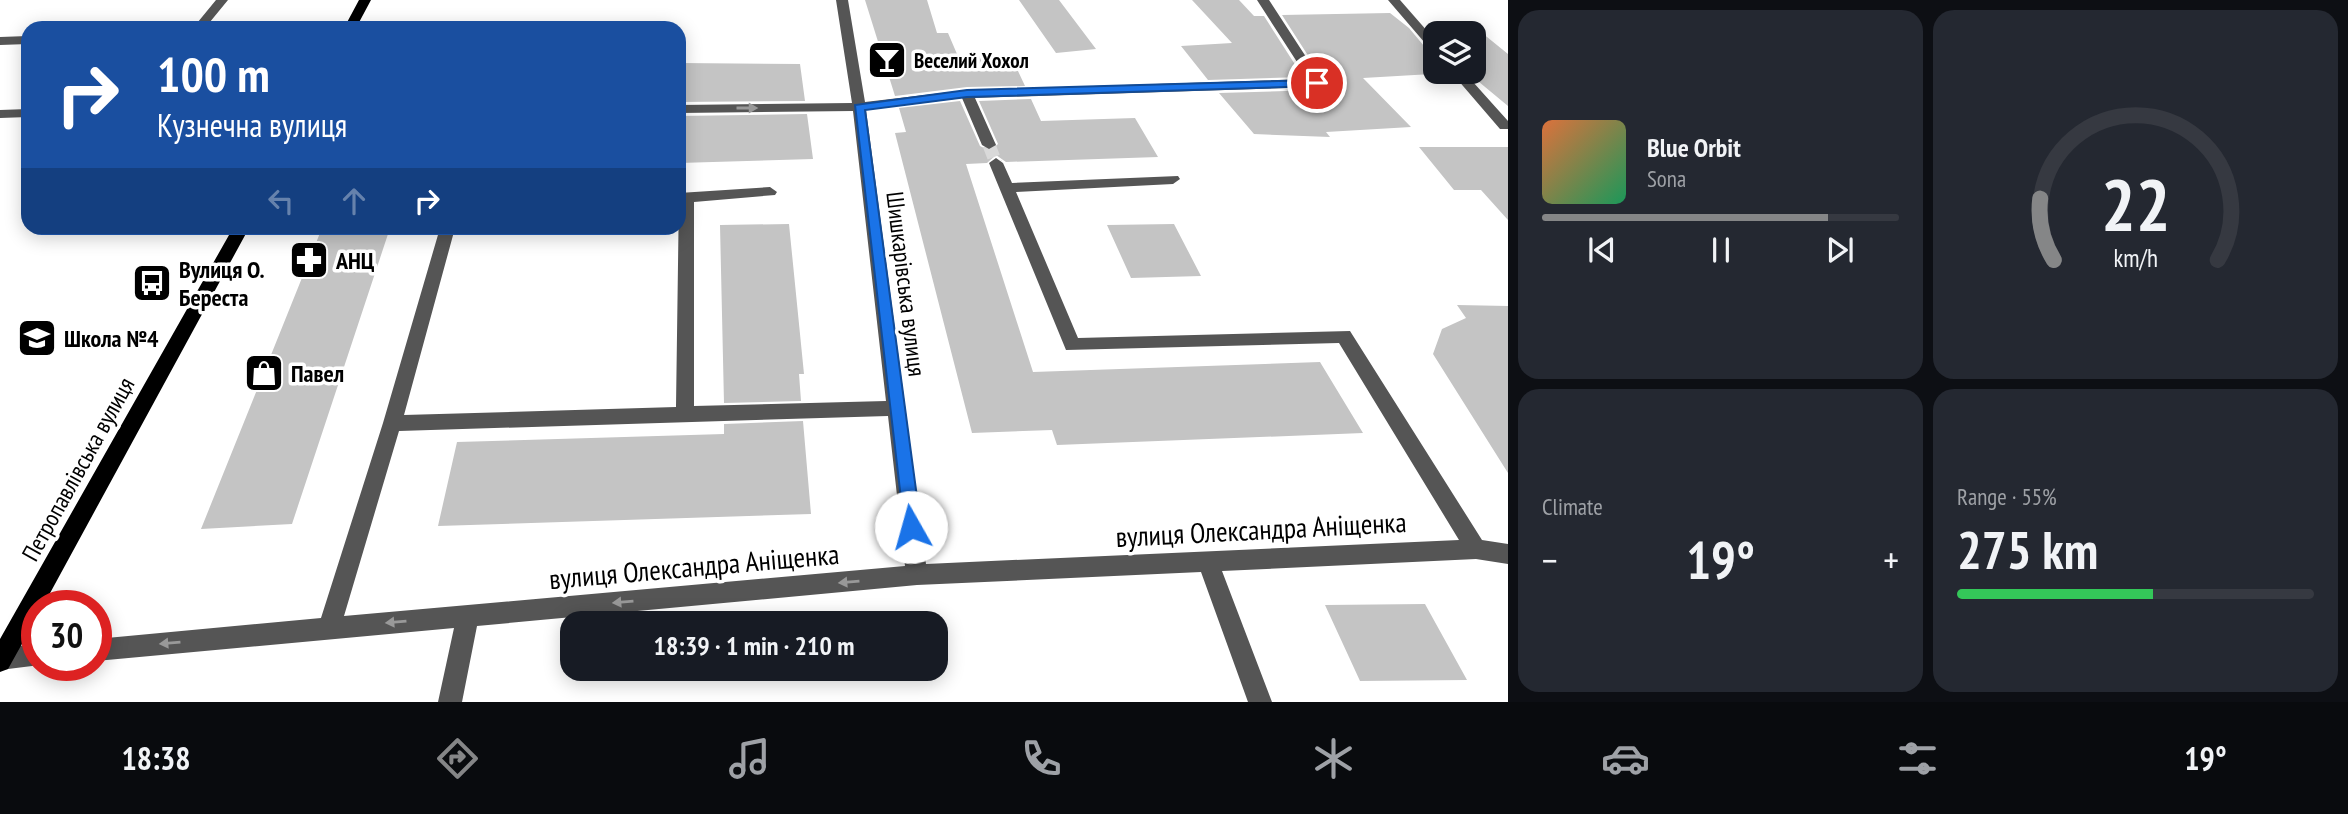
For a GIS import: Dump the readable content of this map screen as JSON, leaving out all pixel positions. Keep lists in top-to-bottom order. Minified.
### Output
{"streets":{"main road":["Петропавлівська вулиця"],"street":["Шишкарівська вулиця","вулиця Олександра Аніщенка"]},"crossings":[["Шишкарівська вулиця","вулиця Олександра Аніщенка"]],"one_way":["вулиця Олександра Аніщенка"],"places":{"bar":["Веселий Хохол"],"pharmacy":["АНЦ"],"bus stop":["Вулиця О. Береста"],"school or university":["Школа №4"],"shop":["Павел"]},"page":{"turn":["100 m","Кузнечна вулиця"],"song":["Blue Orbit","Sona"],"tile":["Climate",["Range · 55%","275 km"]],"heat":["−","19°","+"],"limit":"30","trip":"18:39 · 1 min · 210 m","tabs":["18:38","19°"],"gauge":["22","km/h"]}}
